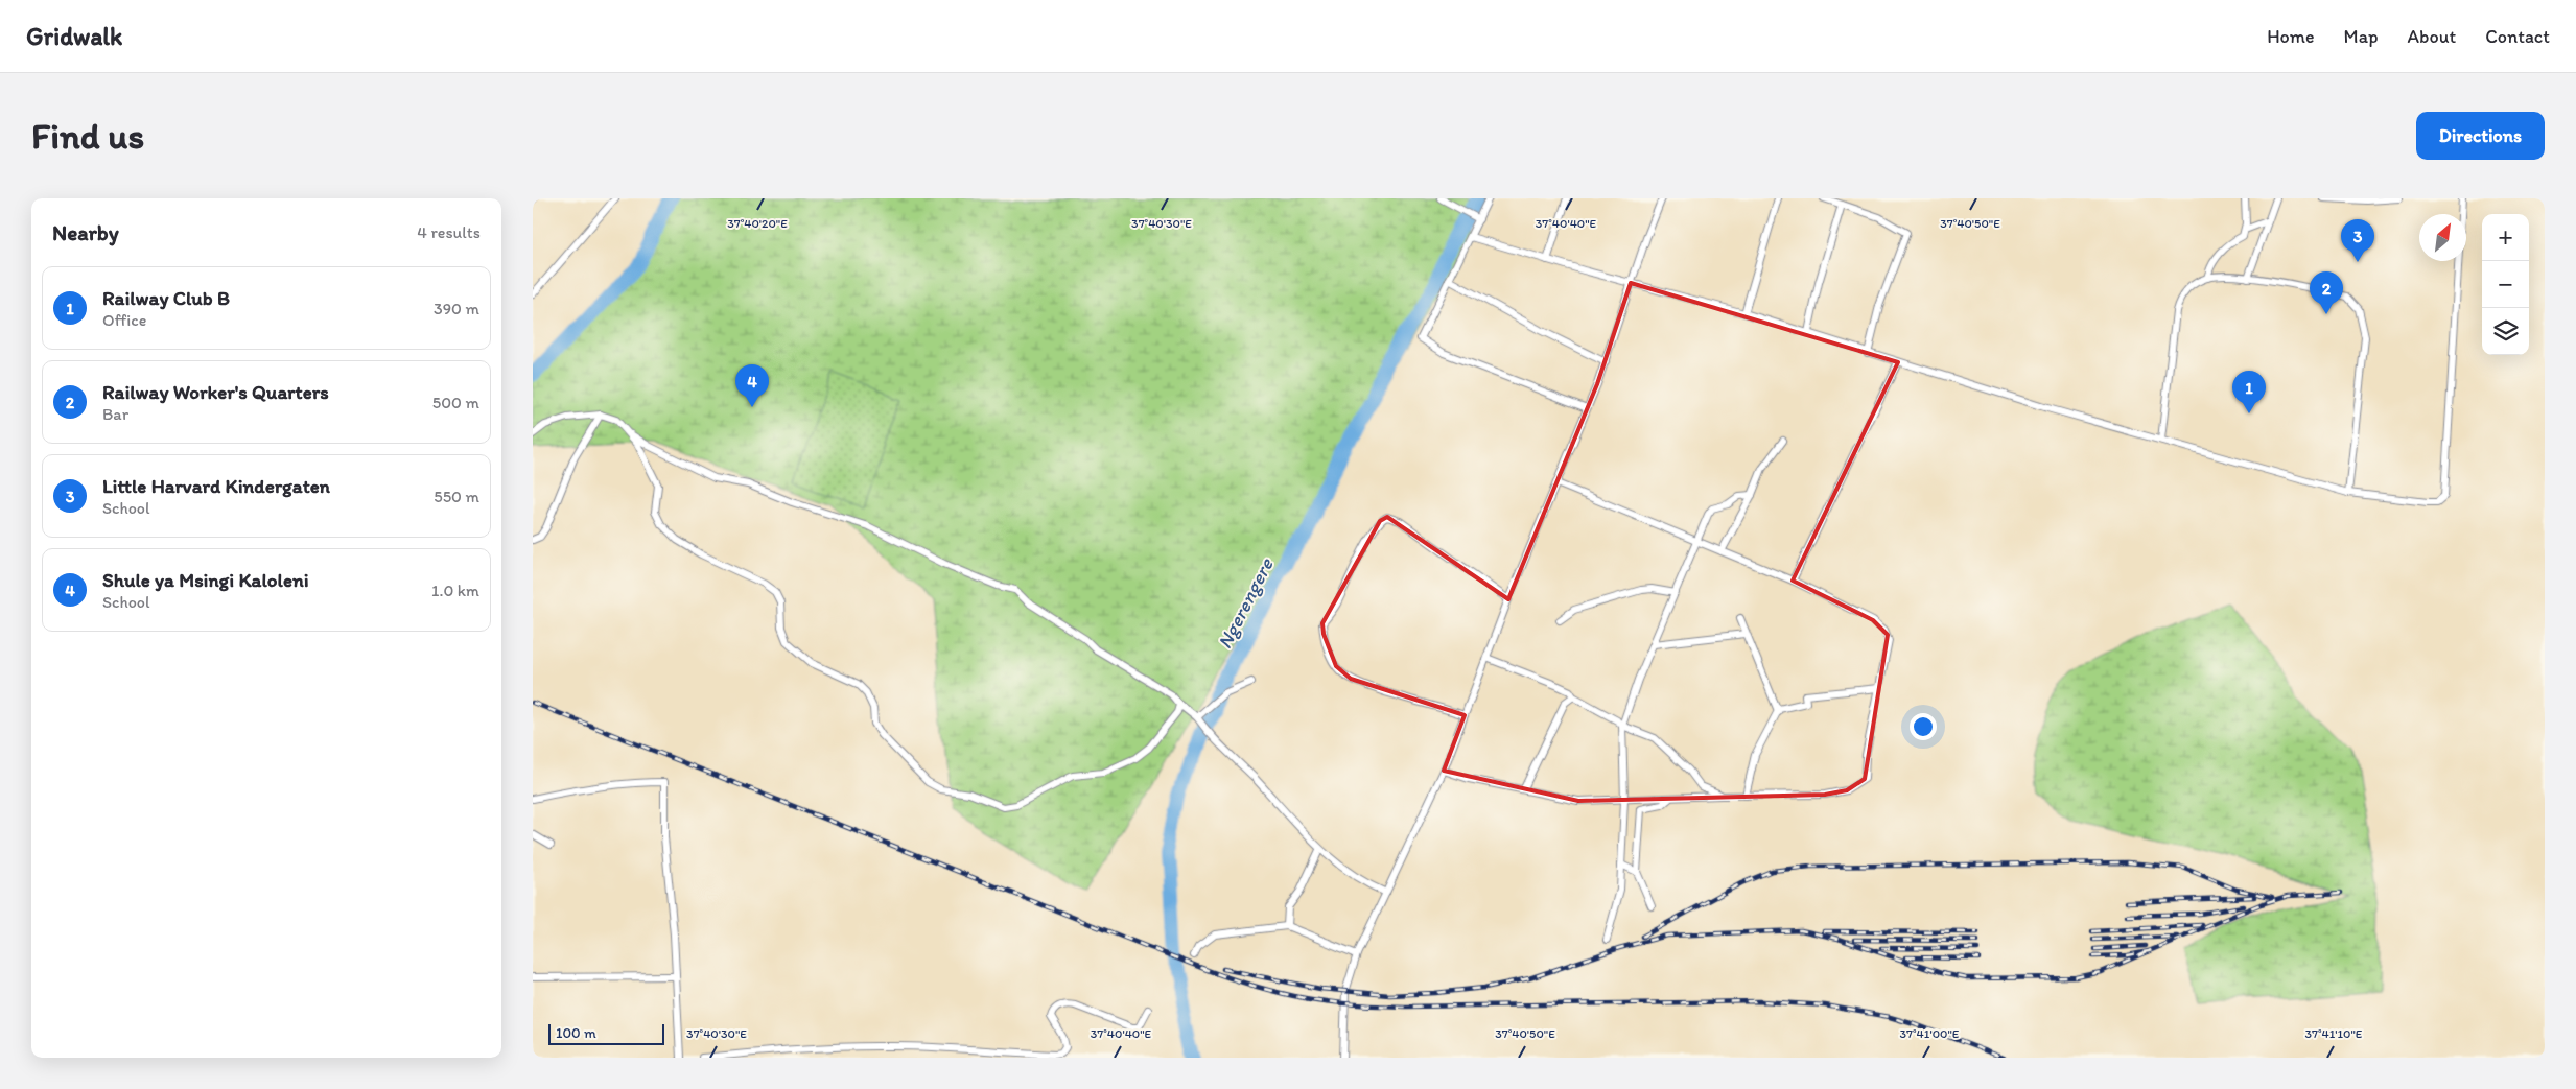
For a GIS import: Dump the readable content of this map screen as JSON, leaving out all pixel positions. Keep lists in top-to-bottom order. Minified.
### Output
{"water":["Ngerengere"],"scale_bar":"100 m","north":"top right","page":{"header":"Gridwalk","nav":["Home","Map","About","Contact"],"buttons":"Directions","title":"Find us","heading":["Nearby","4 results"],"map_buttons":["+","−"],"pins":["3","2","4","1"],"list":[{"mark":"1","name":"Railway Club B","note":"Office","value":"390 m"},{"mark":"2","name":"Railway Worker's Quarters","note":"Bar","value":"500 m"},{"mark":"3","name":"Little Harvard Kindergaten","note":"School","value":"550 m"},{"mark":"4","name":"Shule ya Msingi Kaloleni","note":"School","value":"1.0 km"}],"scale":"100 m"},"coordinates":["37°40'20\"E","37°40'30\"E","37°40'40\"E","37°40'50\"E","37°41'00\"E","37°41'10\"E"]}
